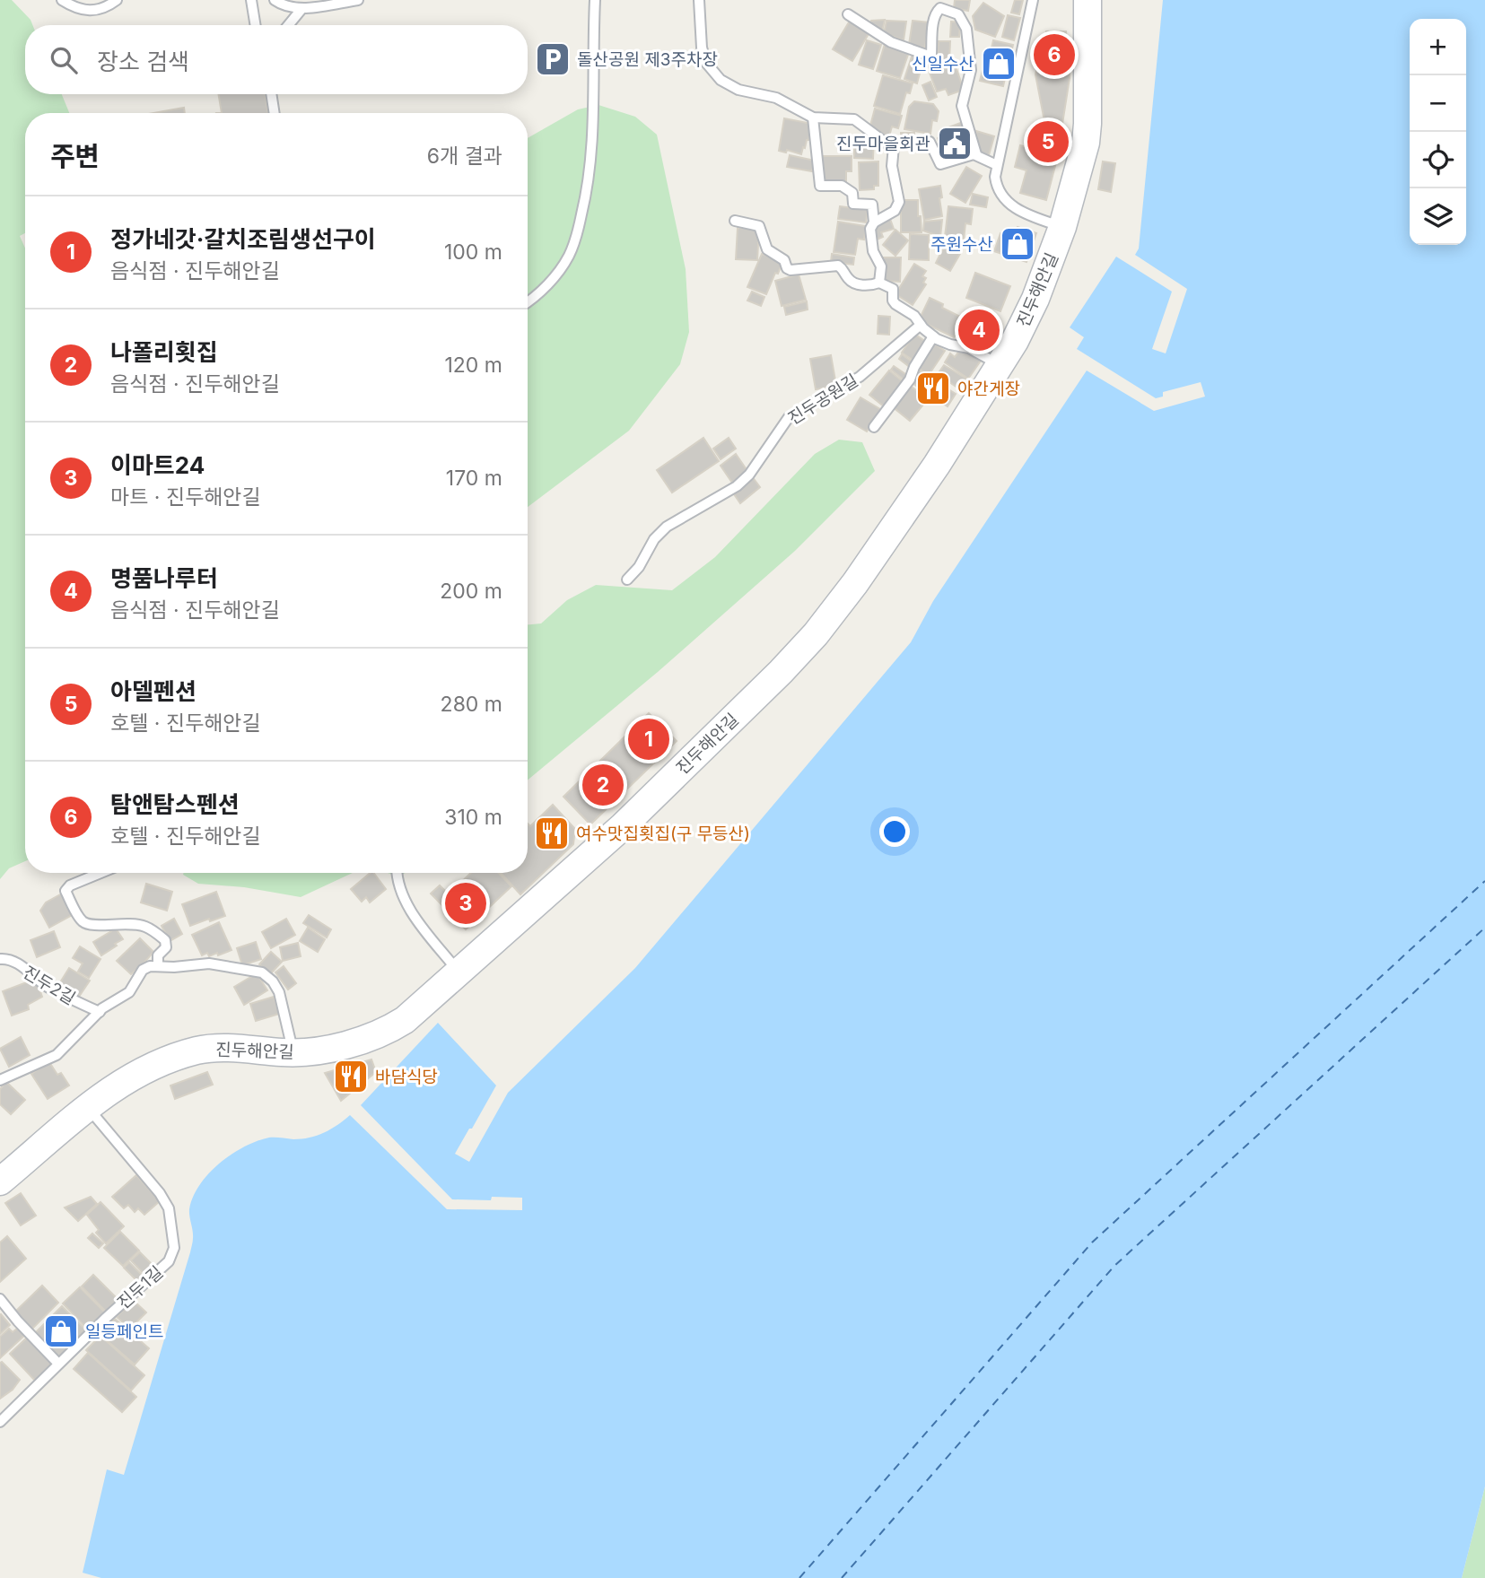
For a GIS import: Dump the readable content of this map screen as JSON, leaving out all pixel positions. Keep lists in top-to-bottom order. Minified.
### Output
{"streets":{"street":["진두해안길"],"lane":["진두공원길","진두2길","진두1길"]},"crossings":[["진두해안길","진두1길"]],"places":{"parking":["돌산공원 제3주차장"],"shop":["신일수산","주원수산","일등페인트"],"public building":["진두마을회관"],"restaurant":["야간게장","여수맛집횟집(구 무등산)","바담식당"]},"page":{"map_buttons":["+","−"],"search":"장소 검색","pins":["6","5","4","1","2","3"],"heading":["주변","6개 결과"],"list":[{"mark":"1","name":"정가네갓·갈치조림생선구이","note":"음식점 · 진두해안길","value":"100 m"},{"mark":"2","name":"나폴리횟집","note":"음식점 · 진두해안길","value":"120 m"},{"mark":"3","name":"이마트24","note":"마트 · 진두해안길","value":"170 m"},{"mark":"4","name":"명품나루터","note":"음식점 · 진두해안길","value":"200 m"},{"mark":"5","name":"아델펜션","note":"호텔 · 진두해안길","value":"280 m"},{"mark":"6","name":"탐앤탐스펜션","note":"호텔 · 진두해안길","value":"310 m"}]}}
